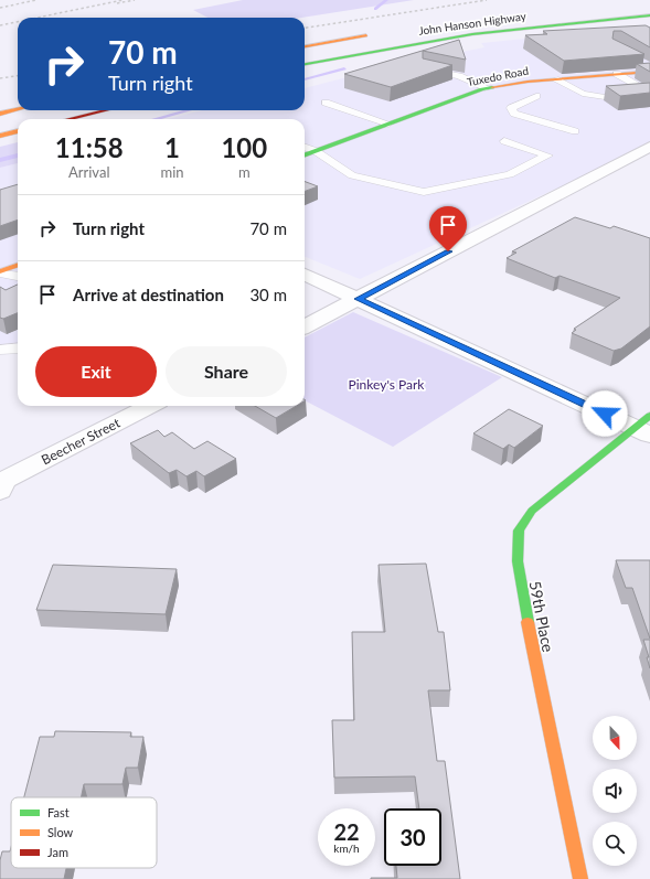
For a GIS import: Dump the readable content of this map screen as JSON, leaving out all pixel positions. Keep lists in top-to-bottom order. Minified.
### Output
{"streets":{"main road":["John Hanson Highway","Tuxedo Road","59th Place"],"street":["Beecher Street"]},"parks":["Pinkey's Park"],"legend":["Fast","Slow","Jam"],"north":"bottom","page":{"turn":["70 m","Turn right"],"eta":["11:58","Arrival","1","min","100","m"],"list":[{"name":"Turn right","value":"70 m"},{"name":"Arrive at destination","value":"30 m"}],"buttons":["Exit","Share"],"speed":"22 km/h","limit":"30"}}
